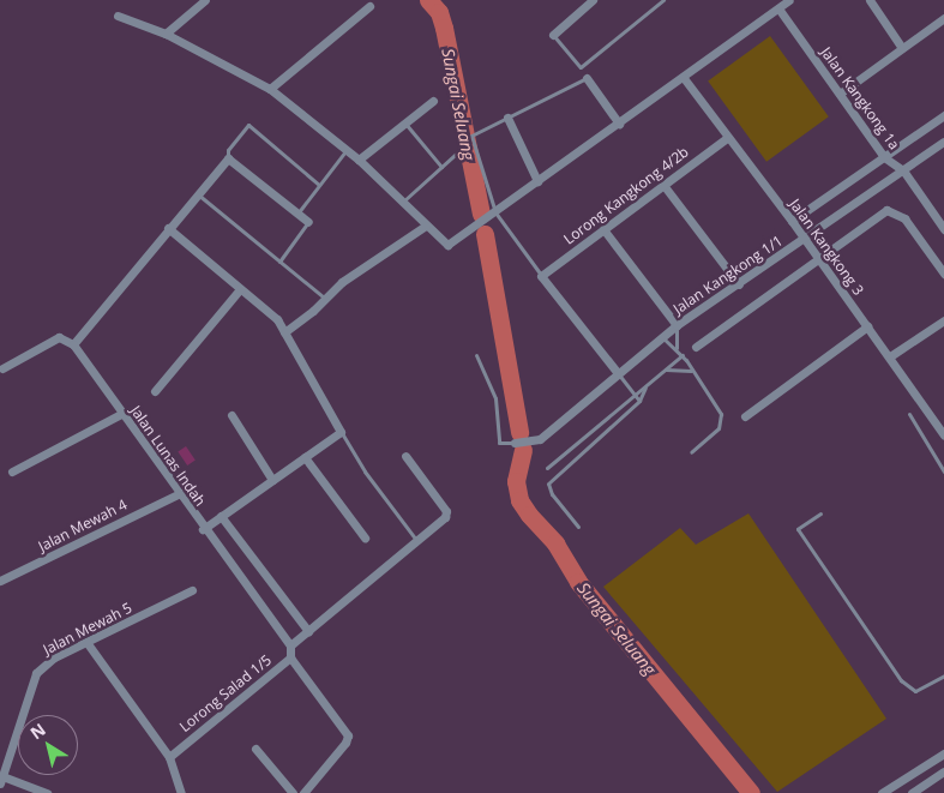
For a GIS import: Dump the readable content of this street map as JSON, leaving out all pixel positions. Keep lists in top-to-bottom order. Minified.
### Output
{"streets":{"street":["Jalan Kangkong 1a","Lorong Kangkong 4/2b","Jalan Kangkong 3","Jalan Kangkong 1/1","Jalan Lunas Indah","Jalan Mewah 4","Jalan Mewah 5","Lorong Salad 1/5"]},"crossings":[["Jalan Kangkong 1a","Jalan Kangkong 1/1"],["Lorong Kangkong 4/2b","Jalan Kangkong 3"],["Jalan Kangkong 3","Jalan Kangkong 1/1"],["Jalan Lunas Indah","Jalan Mewah 4"],["Jalan Lunas Indah","Lorong Salad 1/5"]],"water":["Sungai Seluang"],"north":"top left"}
